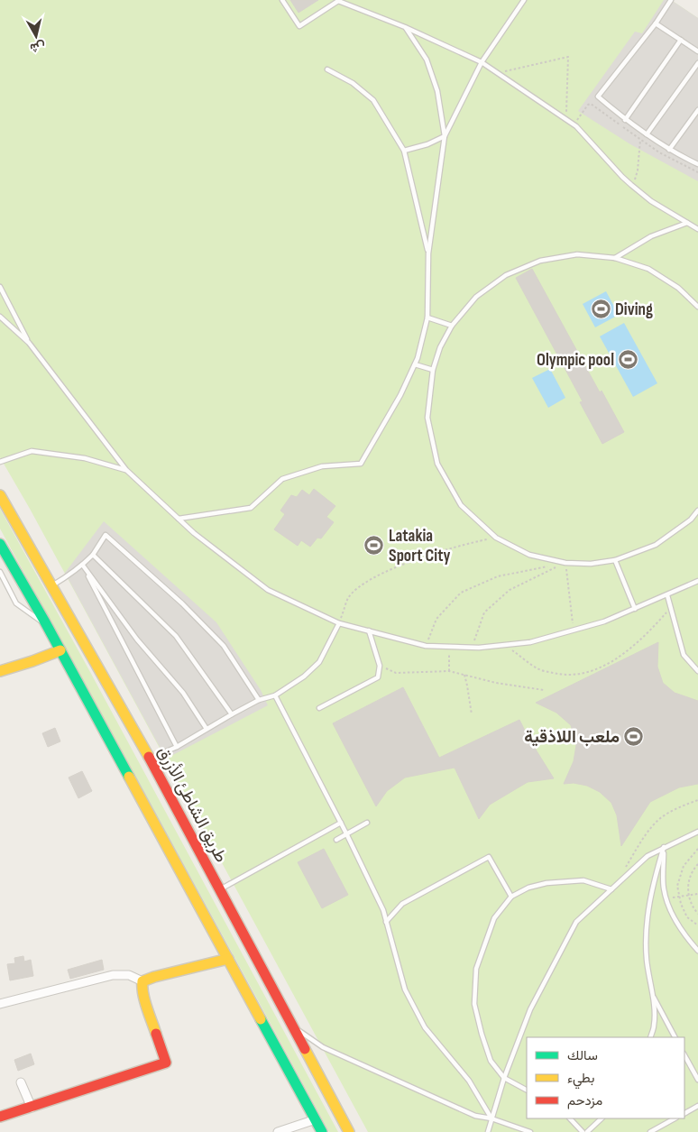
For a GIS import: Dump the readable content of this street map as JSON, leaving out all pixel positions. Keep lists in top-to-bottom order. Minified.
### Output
{"streets":{"main road":["طريق الشاطئ الأزرق"]},"places":{"sports":["Diving","Olympic pool","Latakia Sport City","ملعب اللاذقية"]},"legend":["سالك","بطيء","مزدحم"],"north":"bottom"}
